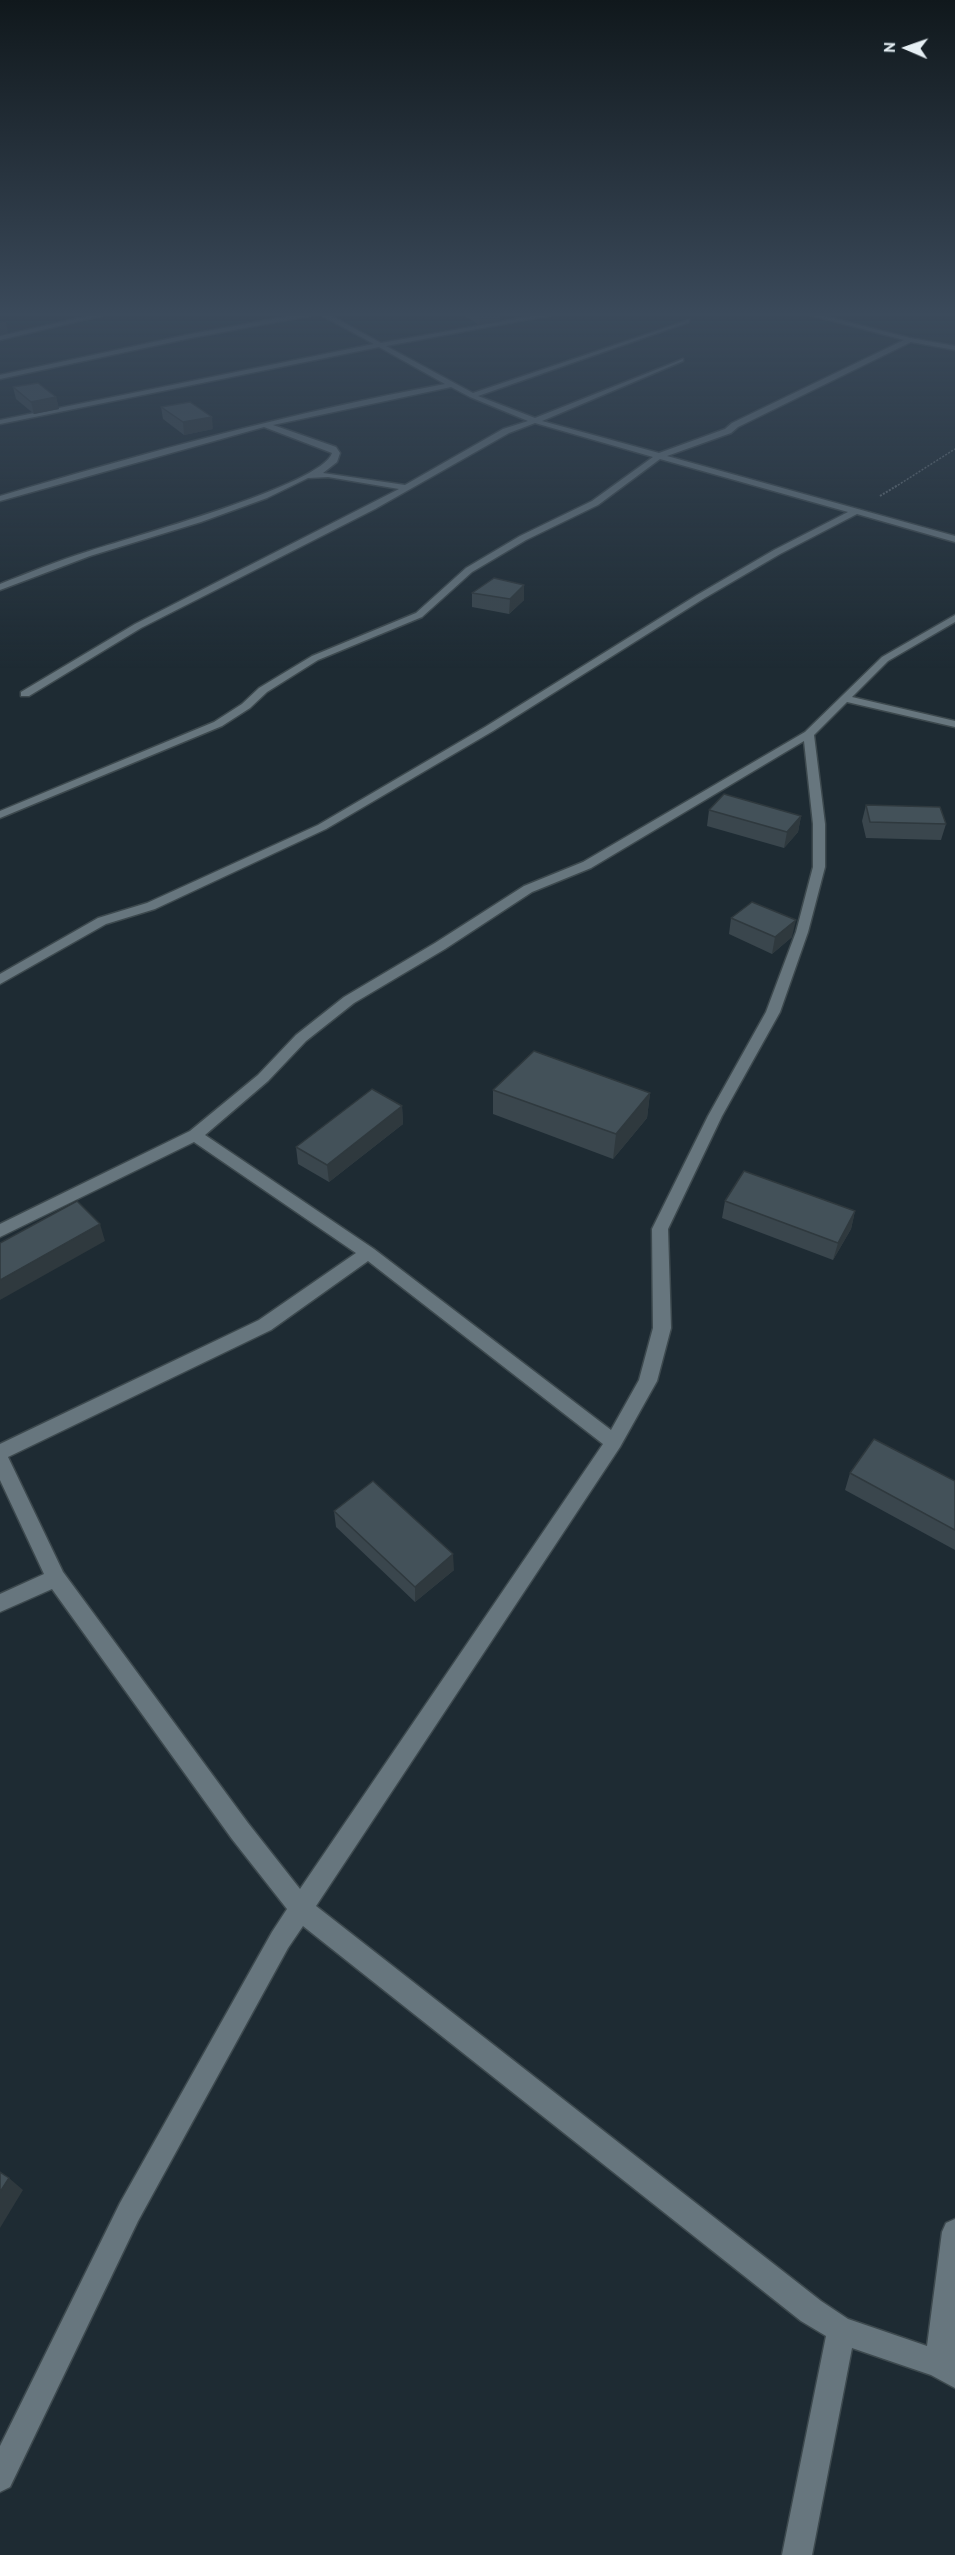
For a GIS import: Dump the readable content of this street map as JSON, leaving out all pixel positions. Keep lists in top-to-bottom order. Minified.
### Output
{"north":"left"}
